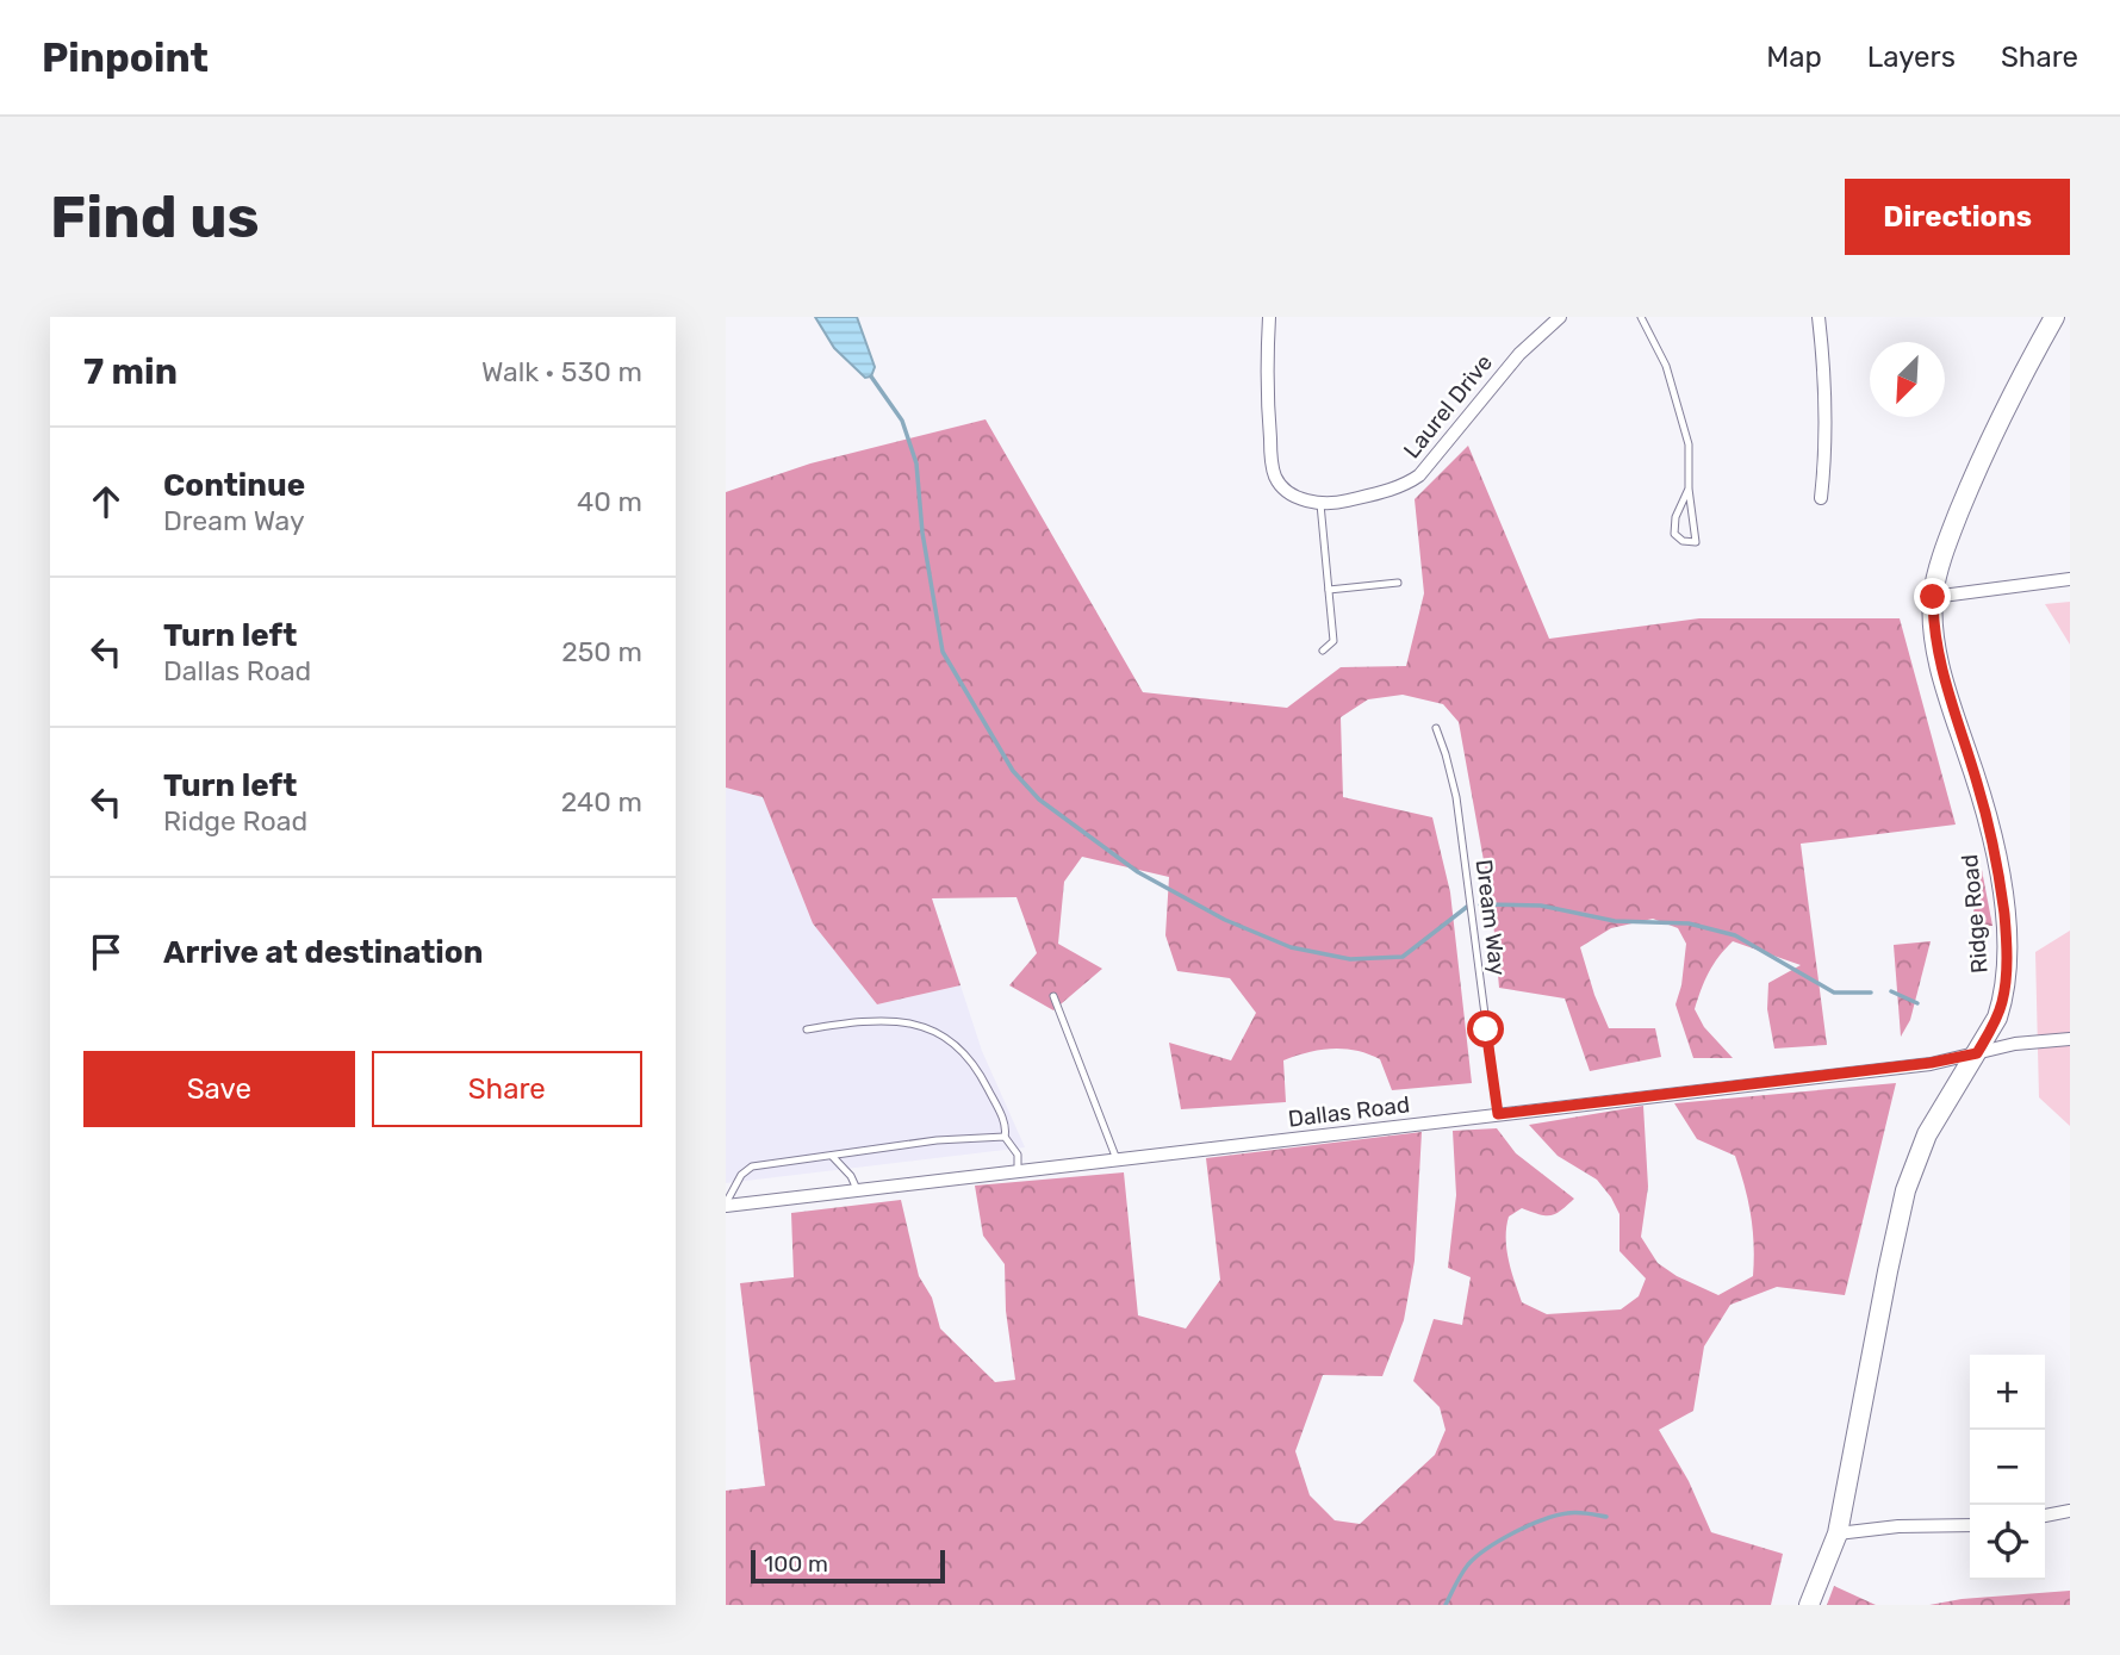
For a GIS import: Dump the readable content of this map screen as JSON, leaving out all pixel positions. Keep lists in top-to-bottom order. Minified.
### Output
{"streets":{"street":["Laurel Drive","Ridge Road","Dallas Road"],"lane":["Dream Way"]},"crossings":[["Ridge Road","Dallas Road"],["Dream Way","Dallas Road"]],"scale_bar":"100 m","north":"bottom left","page":{"header":"Pinpoint","nav":["Map","Layers","Share"],"buttons":["Directions",["Save","Share"]],"title":"Find us","heading":["7 min","Walk · 530 m"],"list":[["Continue","Dream Way","40 m"],["Turn left","Dallas Road","250 m"],["Turn left","Ridge Road","240 m"],"Arrive at destination"],"map_buttons":["+","−"],"scale":"100 m"}}
